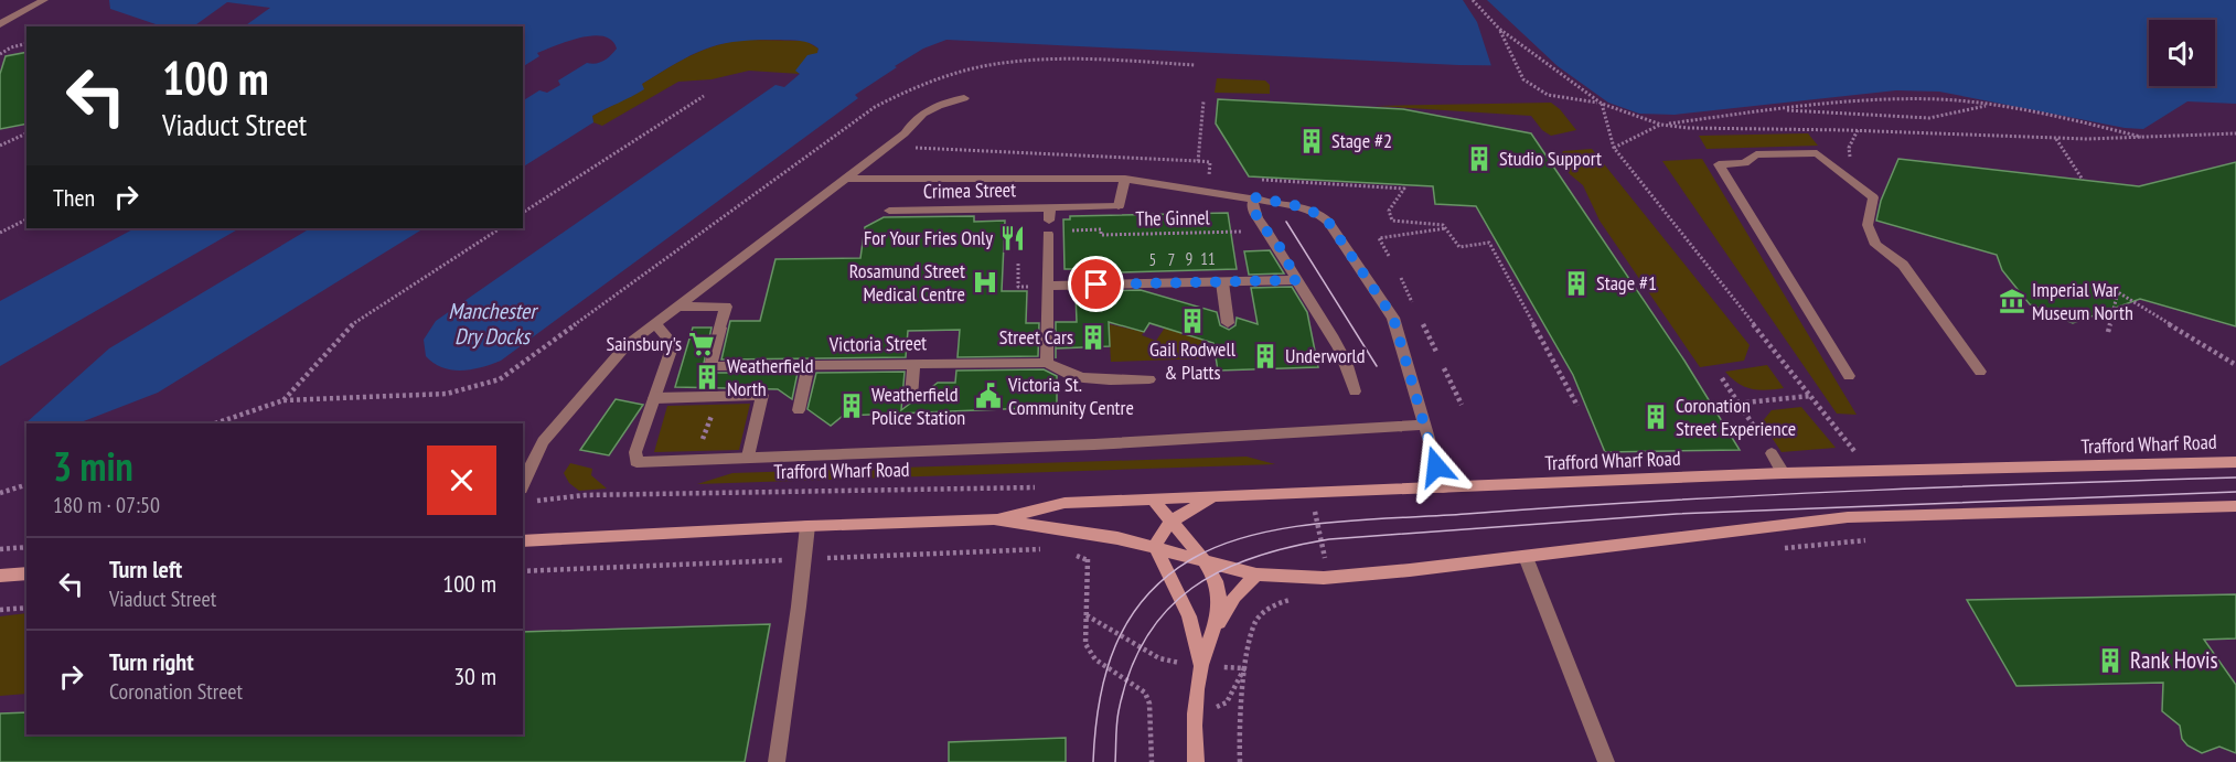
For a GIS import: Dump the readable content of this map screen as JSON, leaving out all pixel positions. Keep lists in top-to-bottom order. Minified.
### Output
{"streets":{"street":["Crimea Street","Victoria Street","Trafford Wharf Road"],"path":["The Ginnel"]},"water":["Manchester Dry Docks"],"places":{"building":["Stage #2","Studio Support","Stage #1","Gail Rodwell & Platts","Street Cars","Underworld","Weatherfield North","Weatherfield Police Station","Coronation Street Experience","Rank Hovis"],"restaurant":["For Your Fries Only"],"hospital":["Rosamund Street Medical Centre"],"museum":["Imperial War Museum North"],"supermarket":["Sainsbury's"],"public building":["Victoria St. Community Centre"]},"house_numbers":["9","11","5","7"],"page":{"turn":["100 m","Viaduct Street"],"then":"Then","heading":["3 min","180 m · 07:50"],"list":[{"name":"Turn left","note":"Viaduct Street","value":"100 m"},{"name":"Turn right","note":"Coronation Street","value":"30 m"}]}}
